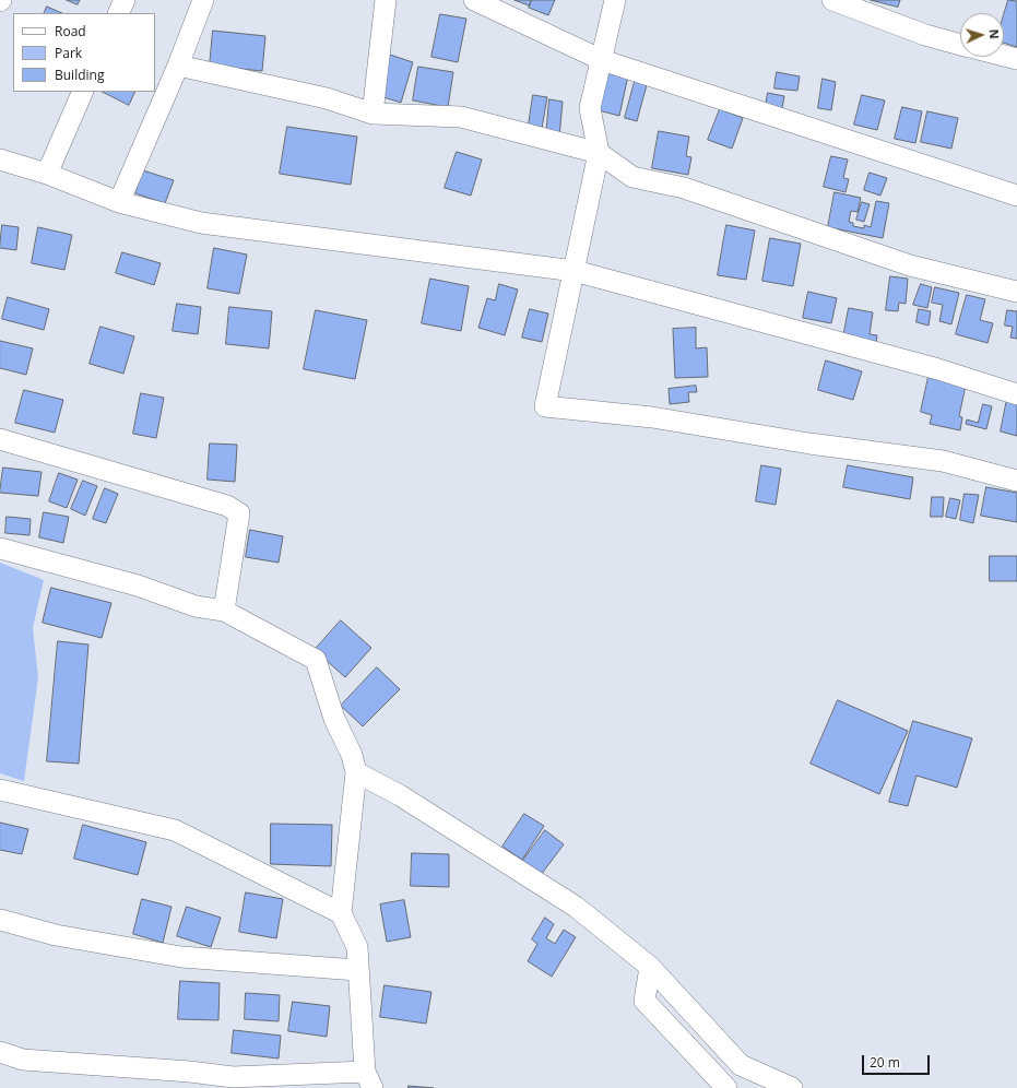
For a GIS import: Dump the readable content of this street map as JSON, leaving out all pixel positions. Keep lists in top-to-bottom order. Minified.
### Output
{"legend":["Road","Park","Building"],"scale_bar":"20 m","north":"right"}
